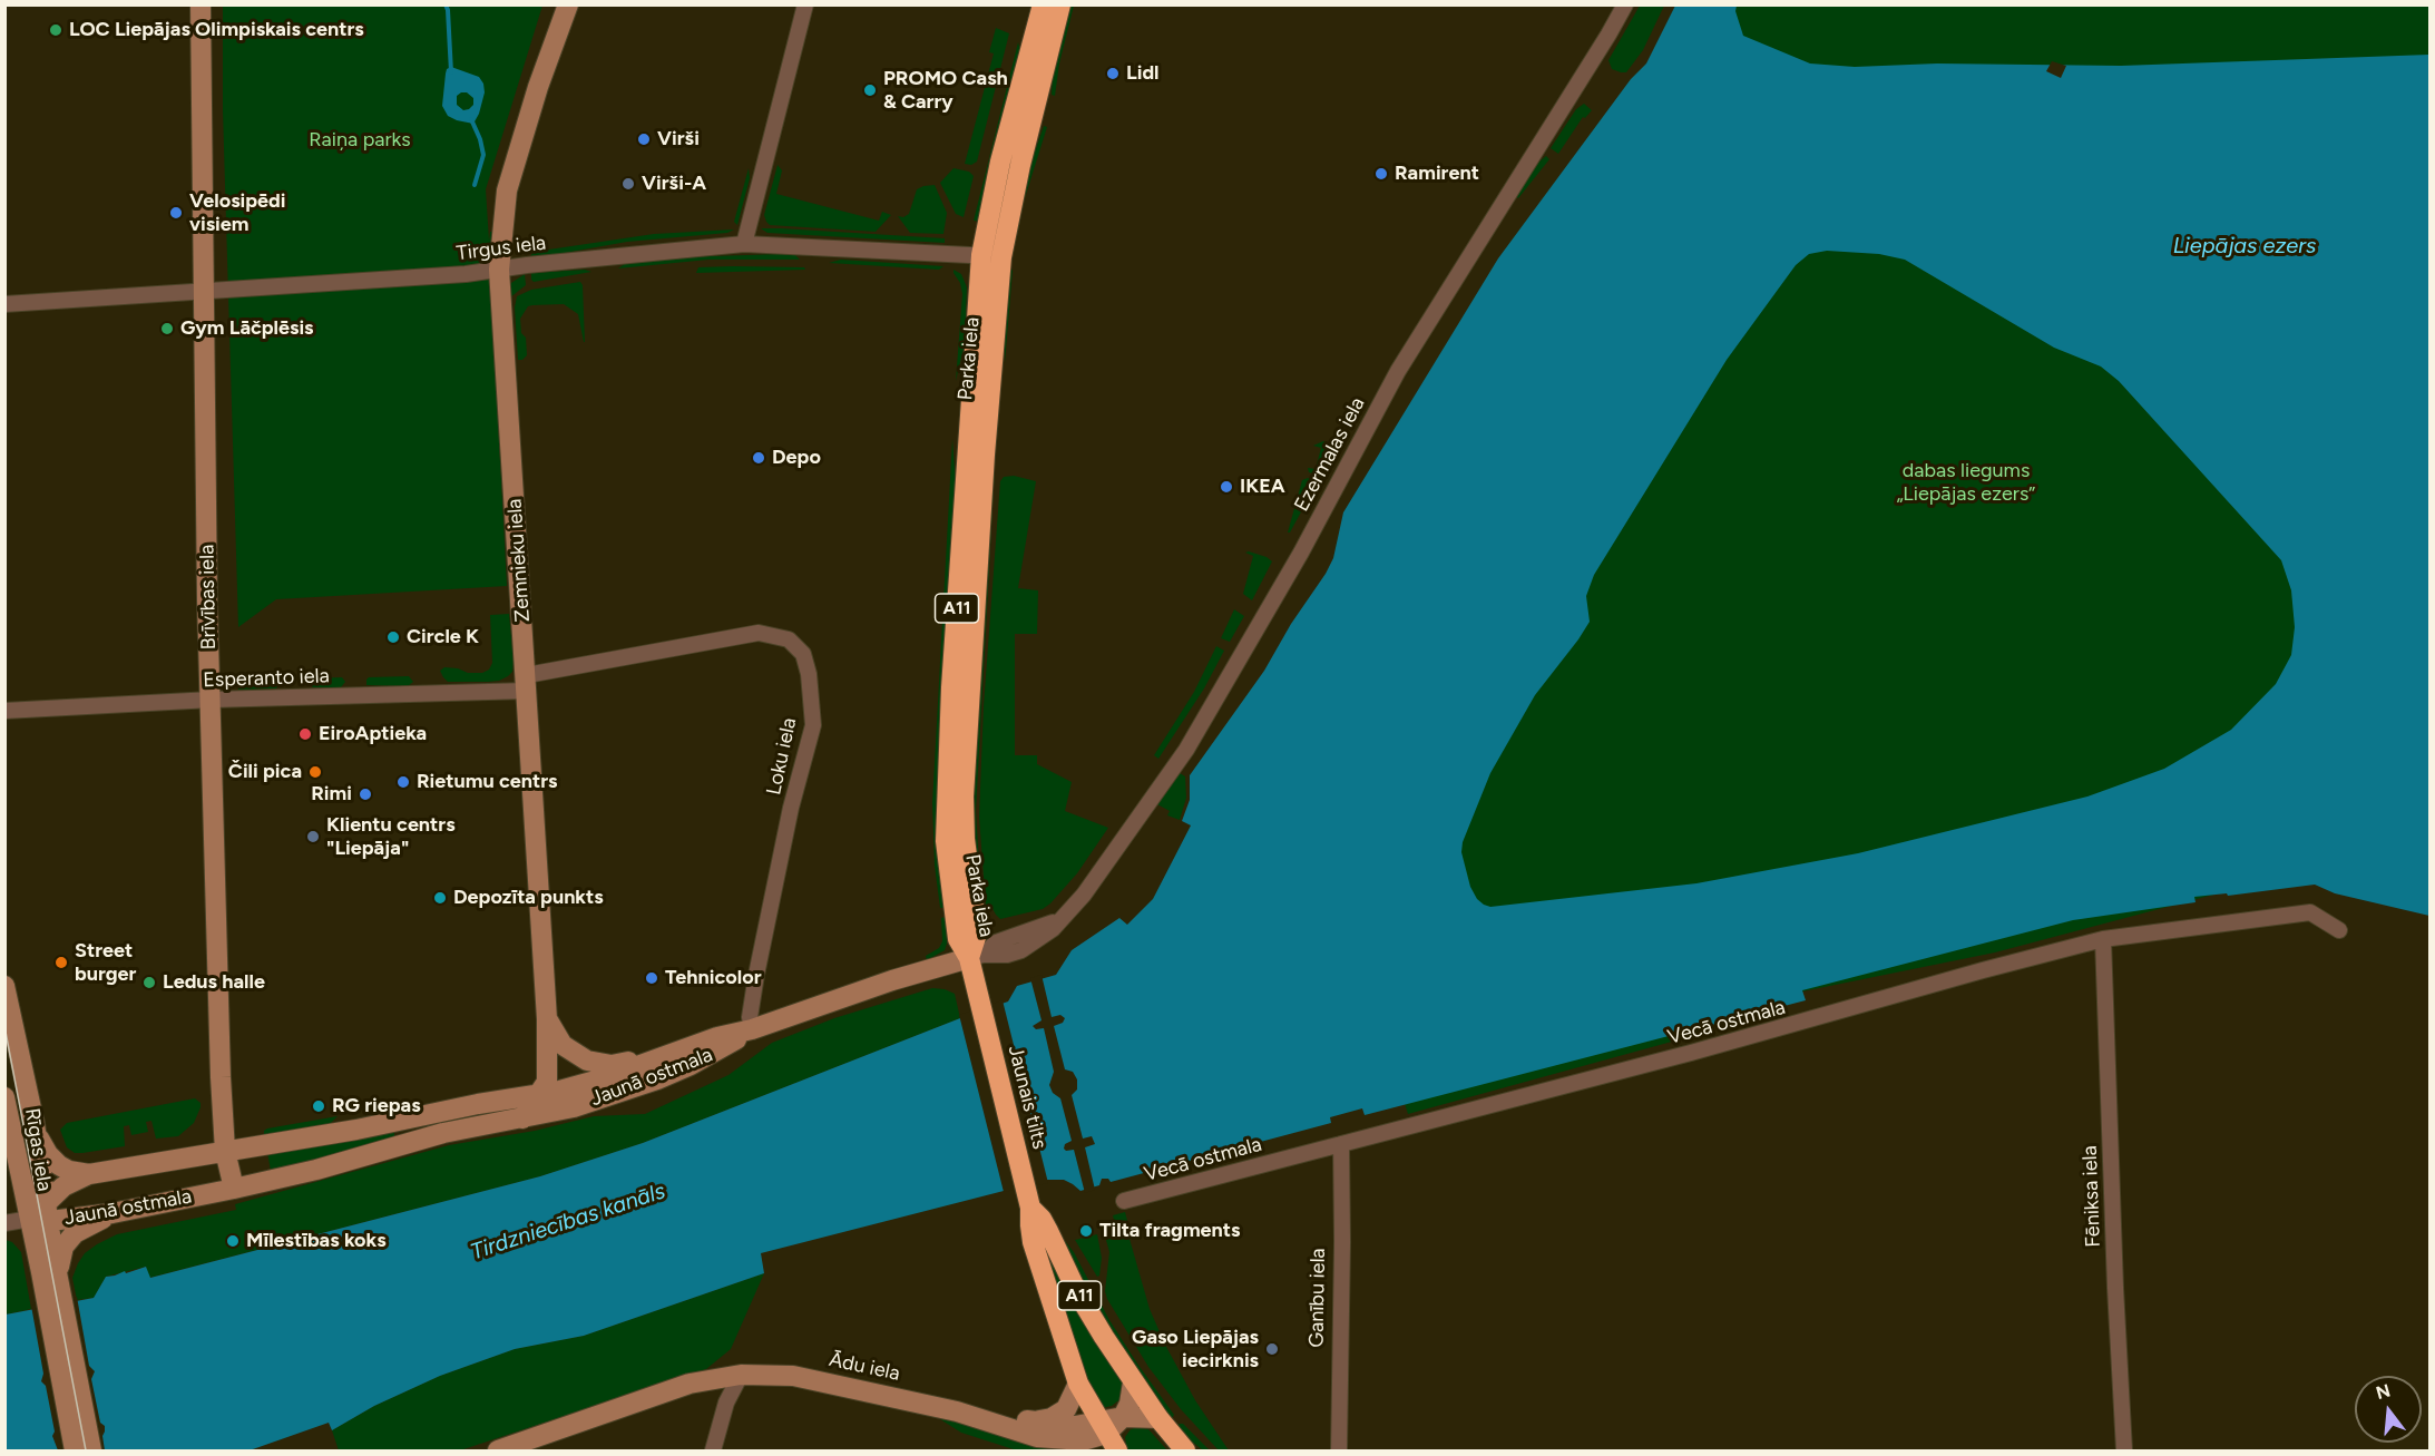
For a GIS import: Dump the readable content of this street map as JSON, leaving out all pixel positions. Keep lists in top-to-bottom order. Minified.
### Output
{"streets":{"highway":["Parka iela","A11","Jaunais tilts"],"main road":["Zemnieku iela","Brīvības iela","Jaunā ostmala","Rīgas iela","Ādu iela"],"street":["Tirgus iela","Ezermalas iela","Esperanto iela","Loku iela","Vecā ostmala","Fēniksa iela","Ganību iela"]},"crossings":[["Tirgus iela","Parka iela"],["Tirgus iela","Zemnieku iela"],["Tirgus iela","Brīvības iela"],["Parka iela","Ezermalas iela"],["Parka iela","Jaunā ostmala"],["Parka iela","Jaunais tilts"],["Ezermalas iela","Jaunā ostmala"],["Ezermalas iela","Jaunais tilts"],["Zemnieku iela","Esperanto iela"],["Zemnieku iela","Loku iela"],["Zemnieku iela","Jaunā ostmala"],["Brīvības iela","Esperanto iela"],["Brīvības iela","Jaunā ostmala"],["A11","Jaunais tilts"],["A11","Ādu iela"],["Esperanto iela","Loku iela"],["Loku iela","Jaunā ostmala"],["Vecā ostmala","Fēniksa iela"],["Vecā ostmala","Ganību iela"],["Jaunā ostmala","Jaunais tilts"],["Jaunā ostmala","Rīgas iela"]],"water":["Liepājas ezers","Tirdzniecības kanāls"],"parks":["Raiņa parks","dabas liegums „Liepājas ezers”"],"places":["LOC Liepājas Olimpiskais centrs","Lidl","PROMO Cash & Carry","Virši","Ramirent","Virši-A","Velosipēdi visiem","Gym Lāčplēsis","Depo","IKEA","Circle K","EiroAptieka","Čili pica","Rietumu centrs","Rimi","Klientu centrs \"Liepāja\"","Depozīta punkts","Street burger","Tehnicolor","Ledus halle","RG riepas","Tilta fragments","Mīlestības koks","Gaso Liepājas iecirknis"],"north":"top"}
